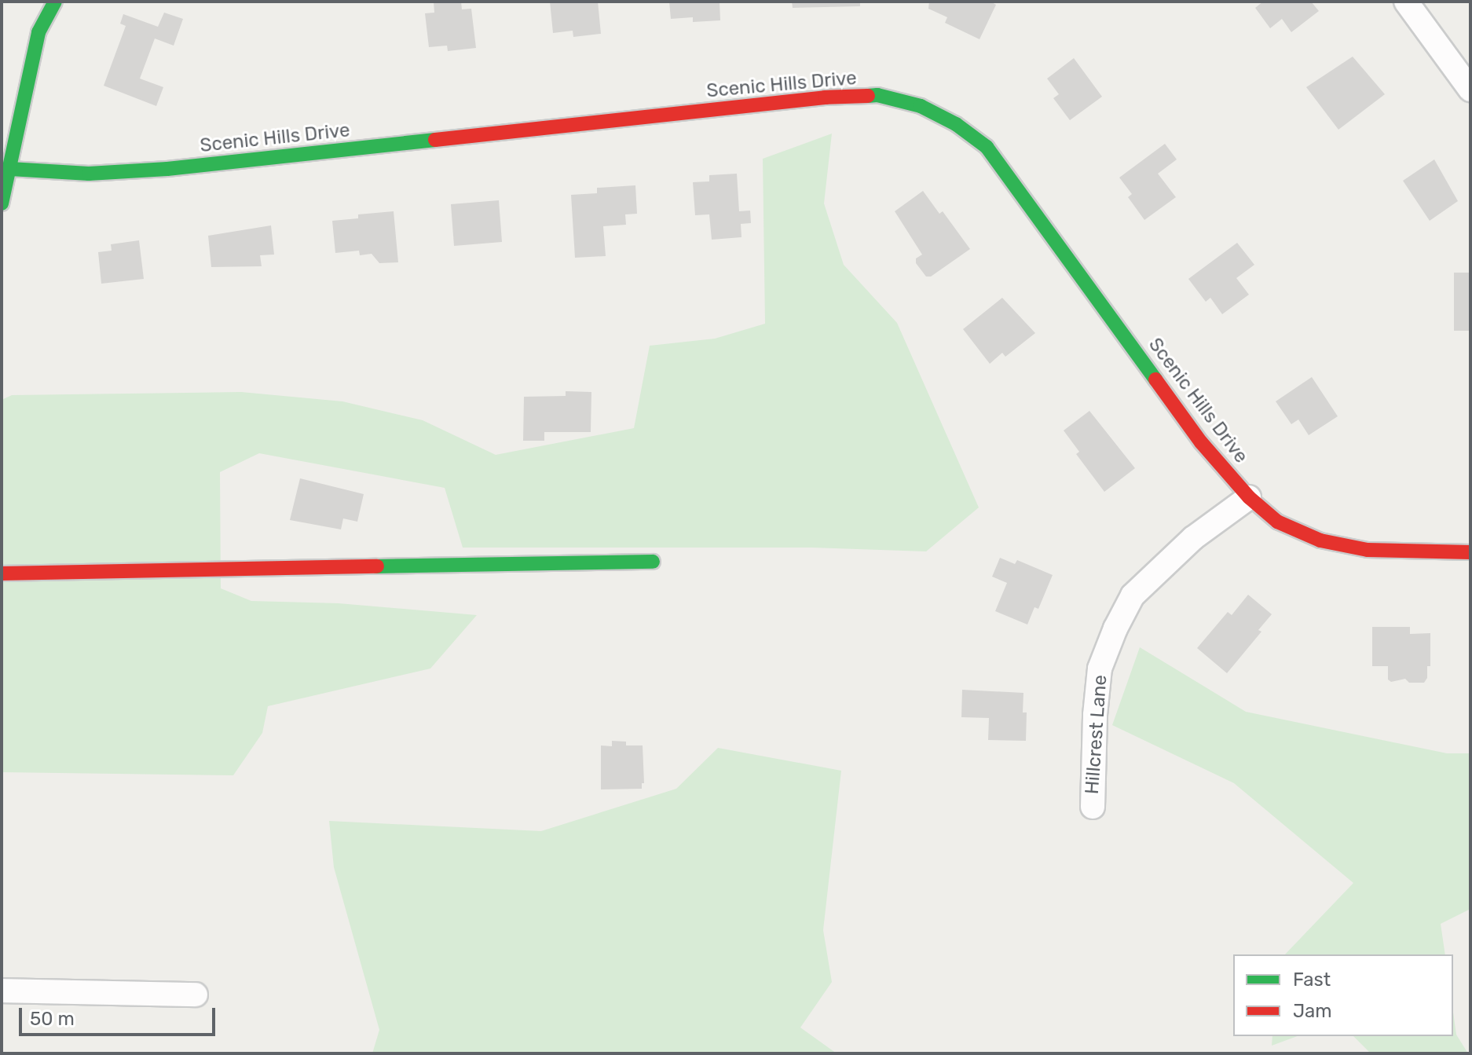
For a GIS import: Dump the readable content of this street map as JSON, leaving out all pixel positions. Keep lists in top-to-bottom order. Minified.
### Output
{"streets":{"street":["Scenic Hills Drive","Hillcrest Lane"]},"crossings":[["Scenic Hills Drive","Hillcrest Lane"]],"legend":["Fast","Jam"],"scale_bar":"50 m"}
